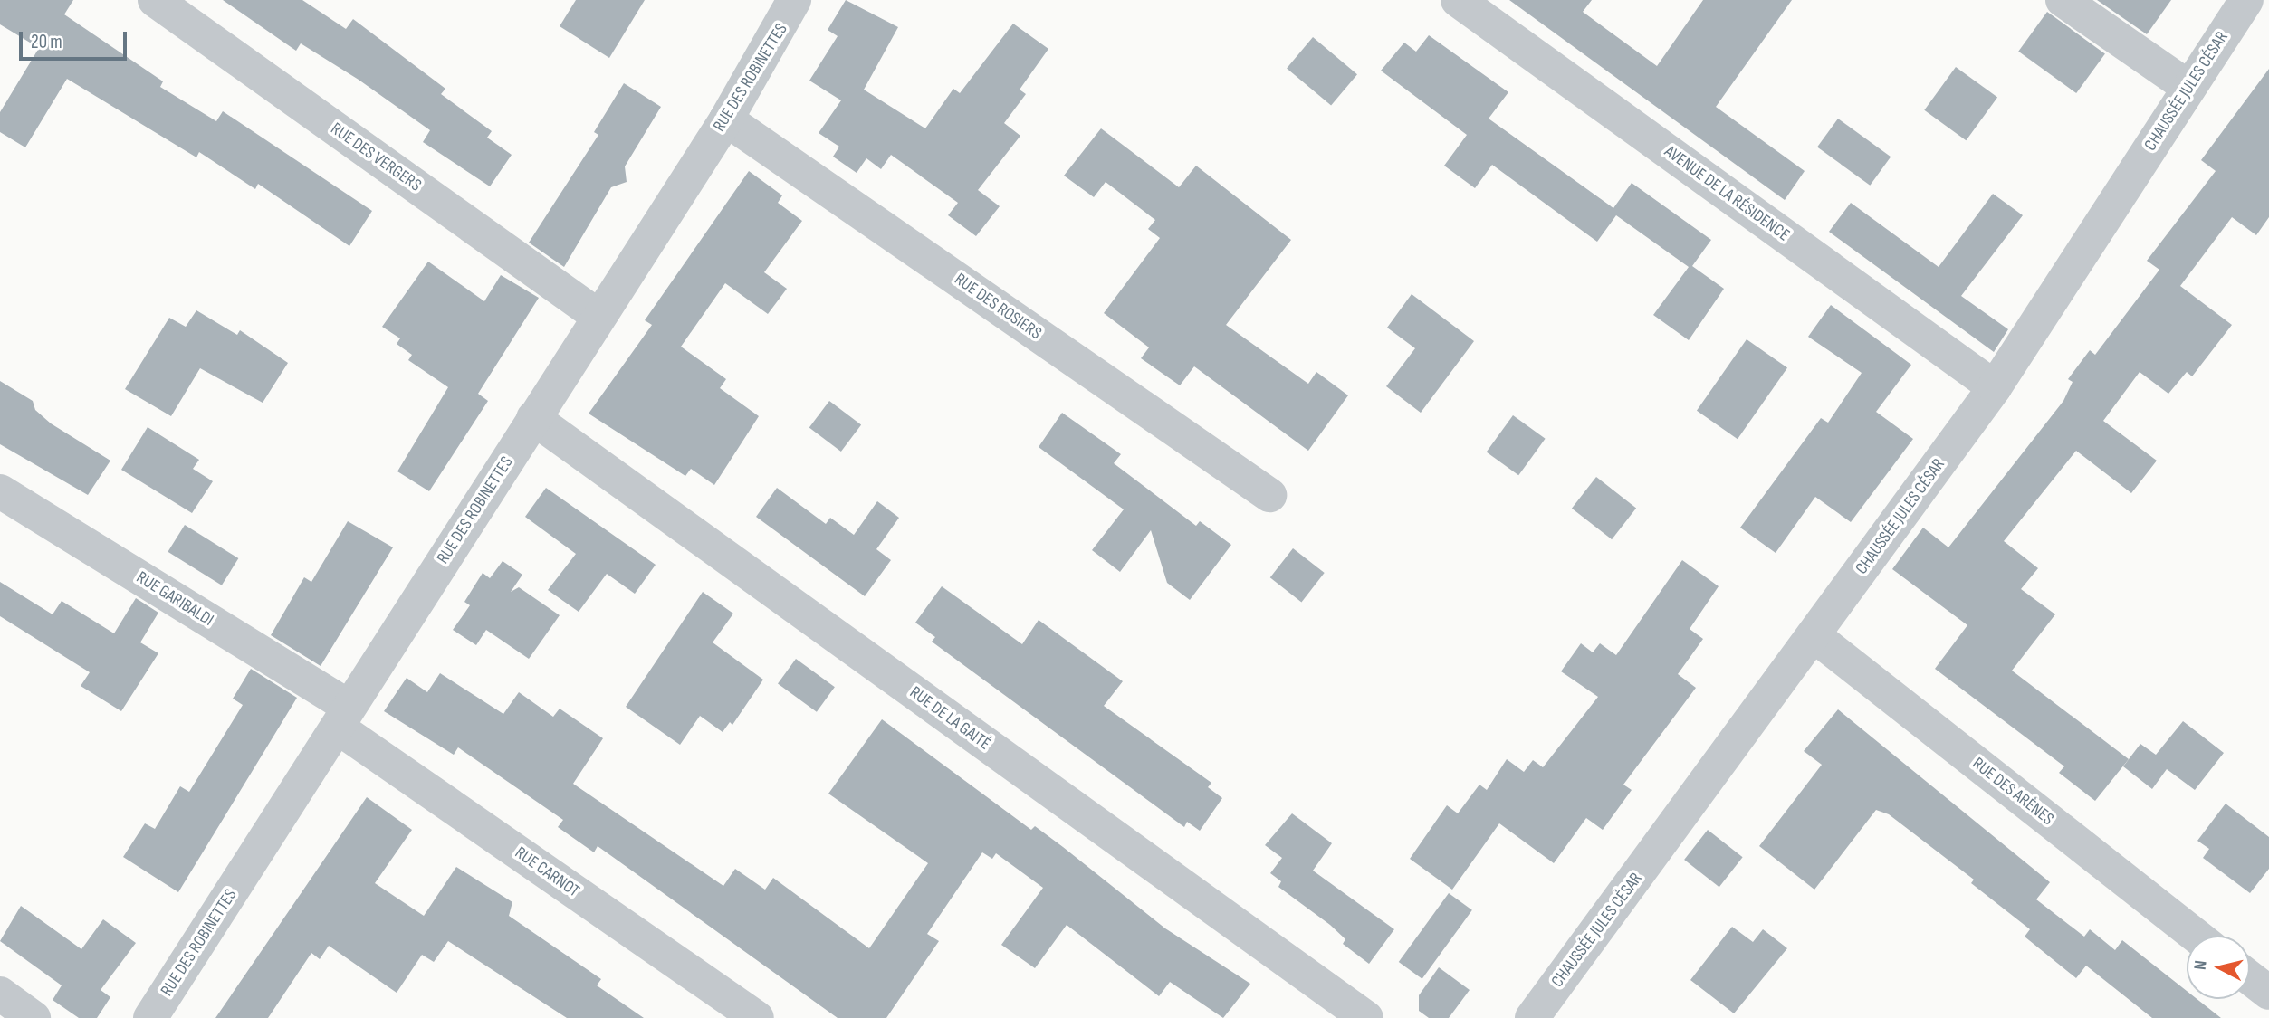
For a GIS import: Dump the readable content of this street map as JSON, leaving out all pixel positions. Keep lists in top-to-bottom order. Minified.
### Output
{"streets":{"street":["RUE DES ROBINETTES","CHAUSSÉE JULES CÉSAR","RUE DES VERGERS","AVENUE DE LA RÉSIDENCE","RUE DES ROSIERS","RUE GARIBALDI","RUE DE LA GAITÉ","RUE DES ARÈNES","RUE CARNOT"]},"crossings":[["RUE DES ROBINETTES","RUE DES VERGERS"],["RUE DES ROBINETTES","RUE DES ROSIERS"],["RUE DES ROBINETTES","RUE GARIBALDI"],["RUE DES ROBINETTES","RUE DE LA GAITÉ"],["RUE DES ROBINETTES","RUE CARNOT"],["CHAUSSÉE JULES CÉSAR","AVENUE DE LA RÉSIDENCE"],["CHAUSSÉE JULES CÉSAR","RUE DES ARÈNES"],["RUE GARIBALDI","RUE CARNOT"]],"scale_bar":"20 m","north":"left"}
